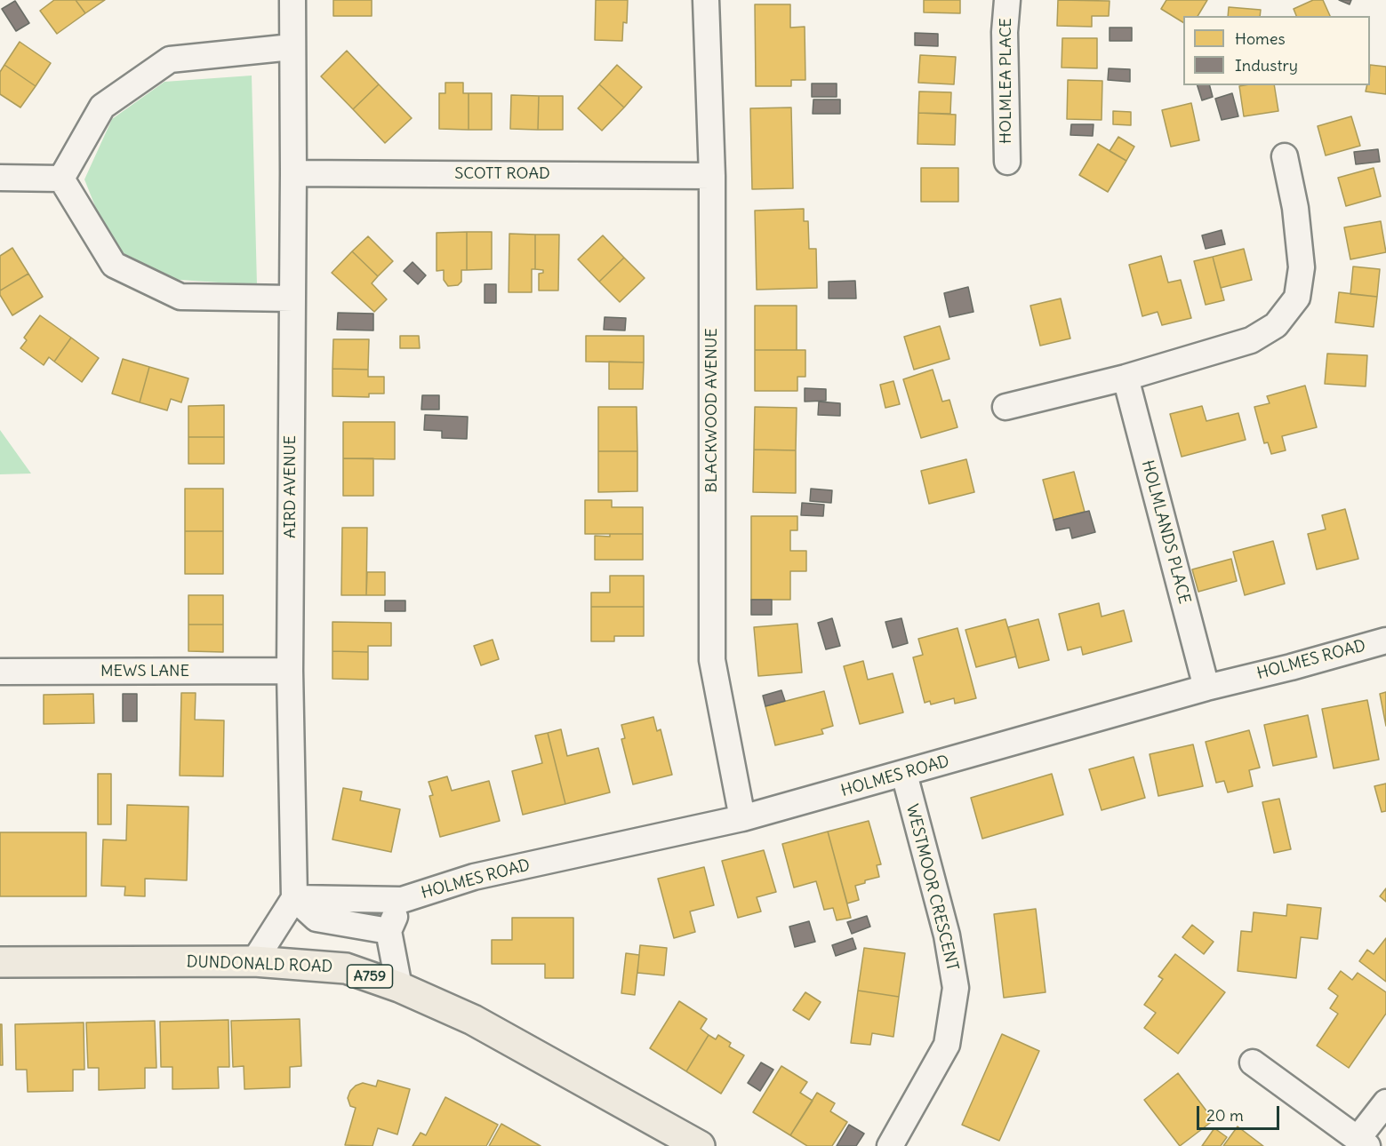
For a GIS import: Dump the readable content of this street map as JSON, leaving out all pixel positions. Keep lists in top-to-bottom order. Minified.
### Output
{"streets":{"main road":["DUNDONALD ROAD","A759"],"street":["HOLMLEA PLACE","SCOTT ROAD","BLACKWOOD AVENUE","AIRD AVENUE","HOLMLANDS PLACE","HOLMES ROAD","MEWS LANE","WESTMOOR CRESCENT"]},"crossings":[["SCOTT ROAD","BLACKWOOD AVENUE"],["SCOTT ROAD","AIRD AVENUE"],["BLACKWOOD AVENUE","HOLMES ROAD"],["AIRD AVENUE","HOLMES ROAD"],["AIRD AVENUE","MEWS LANE"],["HOLMLANDS PLACE","HOLMES ROAD"],["HOLMES ROAD","WESTMOOR CRESCENT"]],"legend":["Homes","Industry"],"scale_bar":"20 m"}
